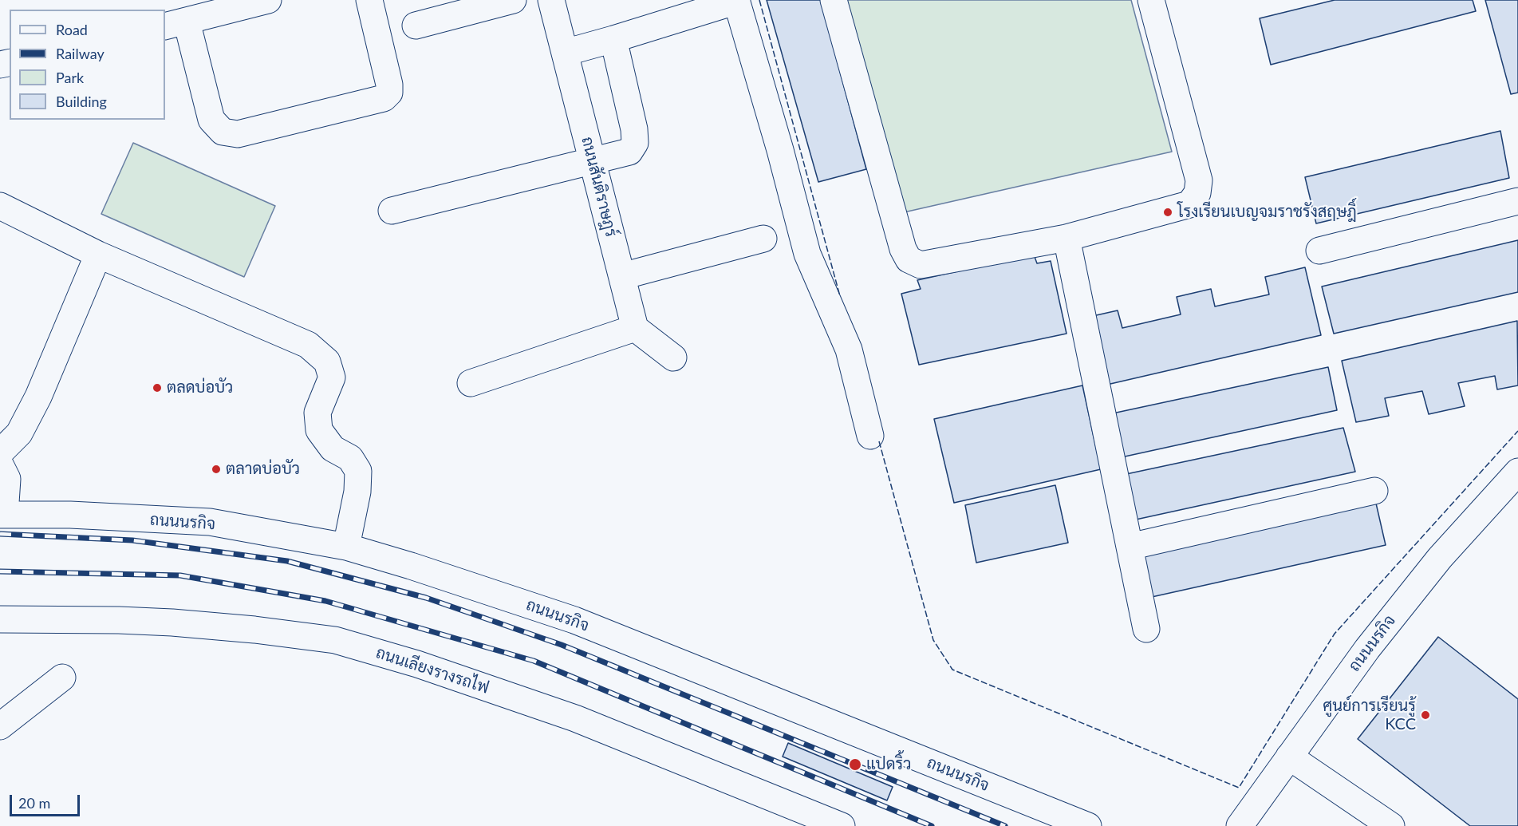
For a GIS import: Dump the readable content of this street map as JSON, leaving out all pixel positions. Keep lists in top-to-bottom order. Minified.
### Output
{"streets":{"street":["ถนนสันติราษฎร์","ถนนนรกิจ","ถนนเลียงรางรถไฟ"]},"places":["โรงเรียนเบญจมราชรังสฤษฎิ์","ตลดบ่อบัว","ตลาดบ่อบัว","ศูนย์การเรียนรู้ KCC","แปดริ้ว"],"legend":["Road","Railway","Park","Building"],"scale_bar":"20 m"}
